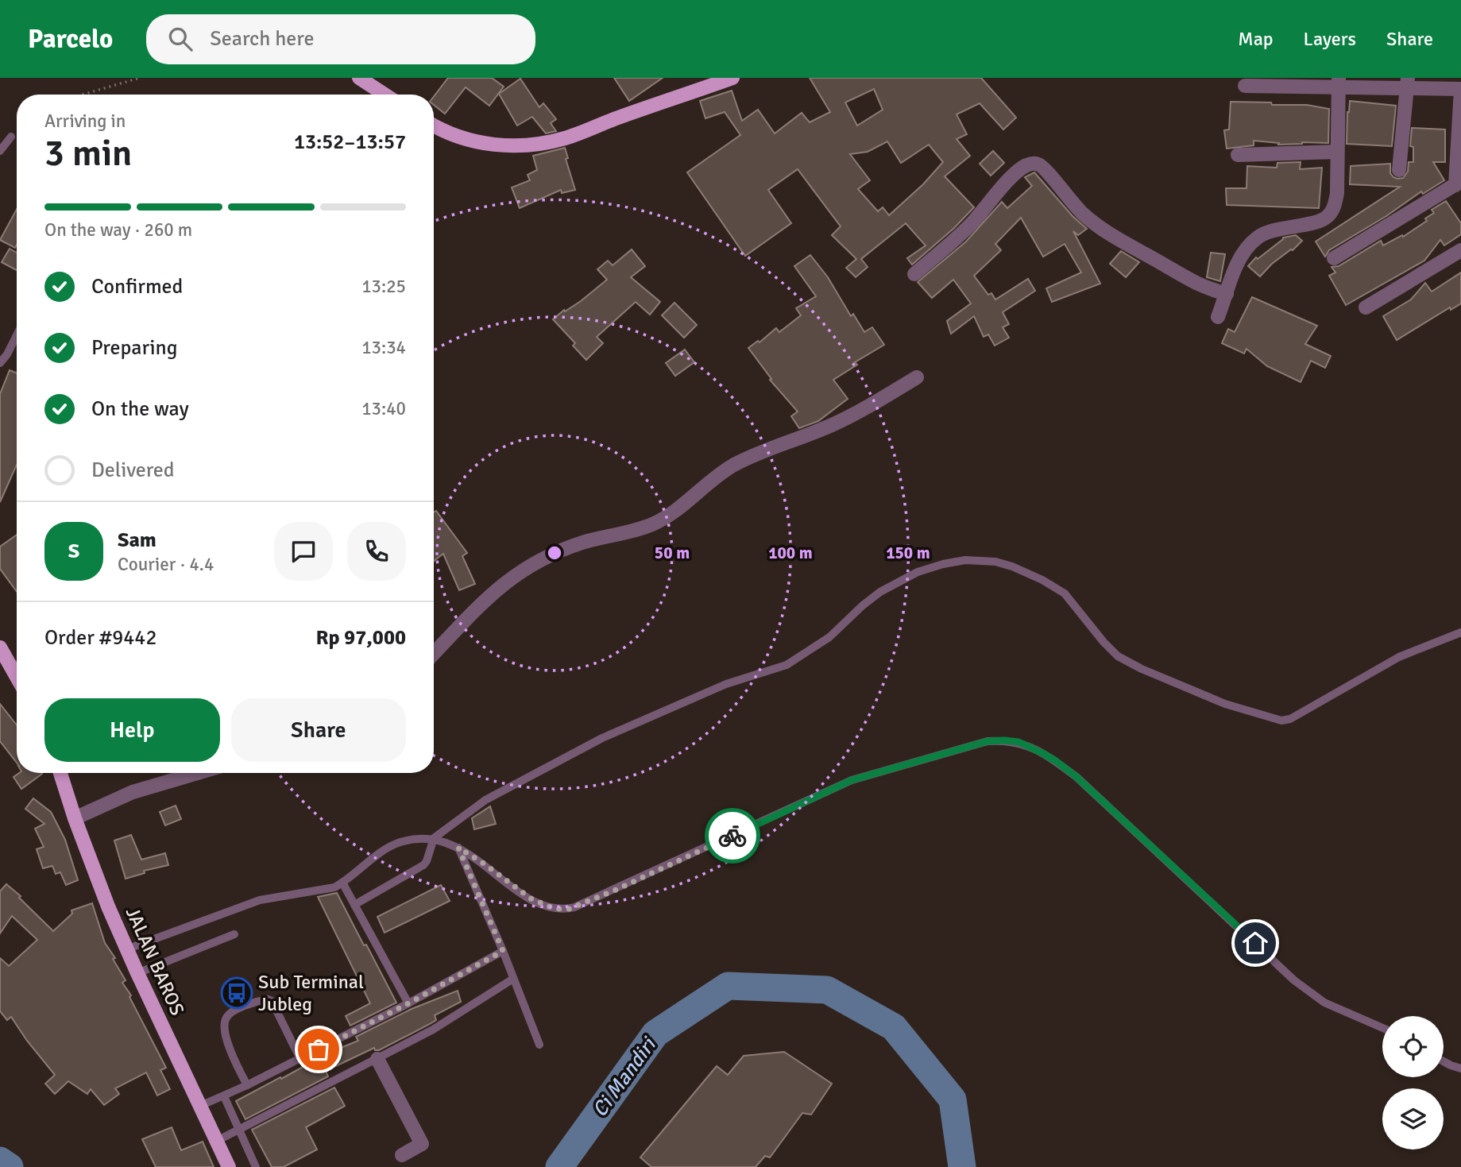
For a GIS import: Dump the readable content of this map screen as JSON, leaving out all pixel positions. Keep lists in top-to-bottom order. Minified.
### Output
{"streets":{"main road":["JALAN BAROS"]},"water":["Ci Mandiri"],"places":{"bus stop":["Sub Terminal Jubleg"]},"page":{"header":"Parcelo","search":"Search here","nav":["Map","Layers","Share"],"heading":["3 min","Arriving in","13:52–13:57"],"panel":["Sam","Courier · 4.4","Order #9442","Rp 97,000"],"bar":"On the way · 260 m","list":[["Confirmed","13:25"],["Preparing","13:34"],["On the way","13:40"],"Delivered"],"round":"S","buttons":["Help","Share"]},"rings":["50 m","100 m","150 m"]}
